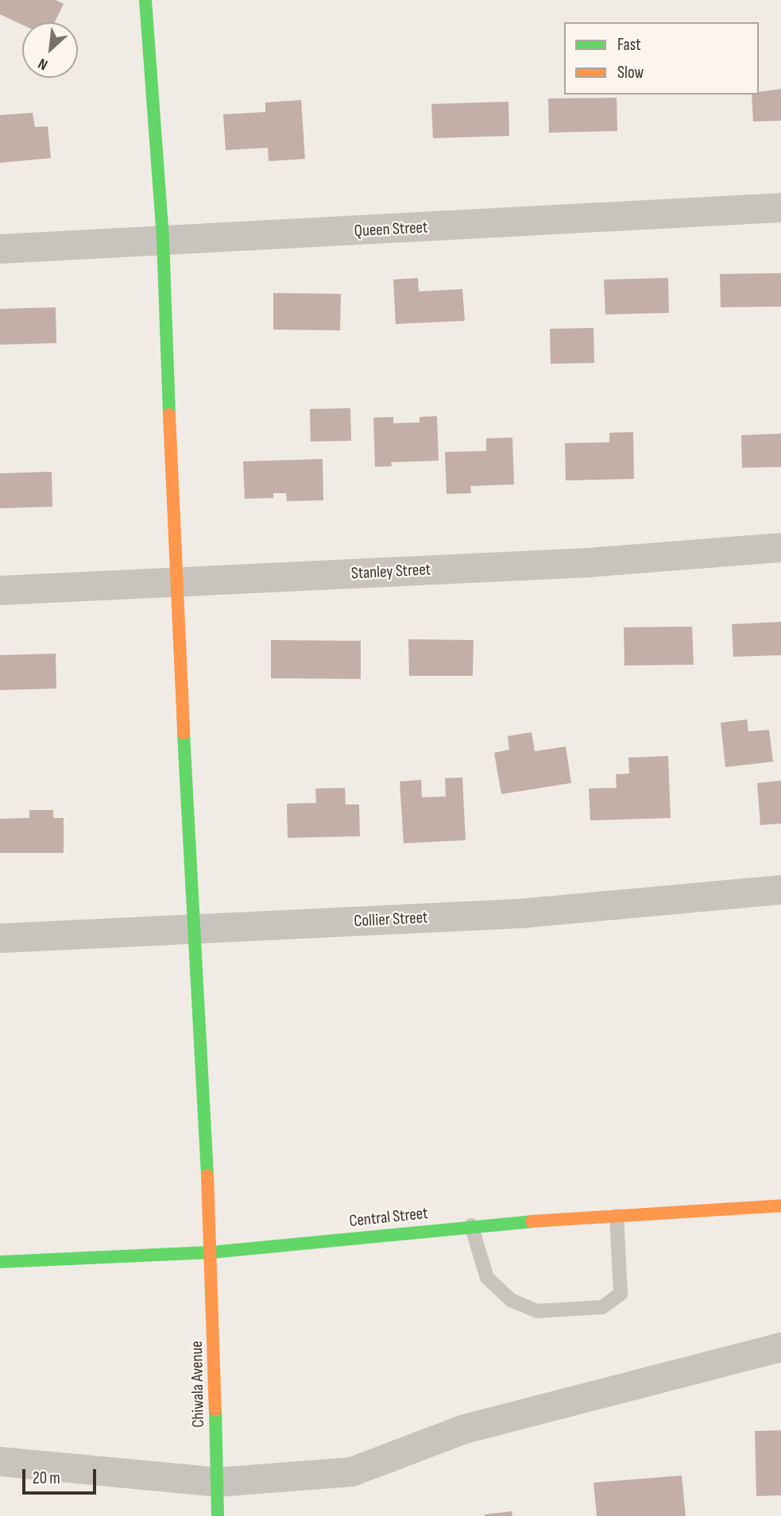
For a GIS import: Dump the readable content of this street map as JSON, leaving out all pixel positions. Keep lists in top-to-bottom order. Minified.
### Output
{"streets":{"street":["Queen Street","Stanley Street","Collier Street","Central Street","Chiwala Avenue"]},"crossings":[["Queen Street","Chiwala Avenue"],["Stanley Street","Chiwala Avenue"],["Collier Street","Chiwala Avenue"],["Central Street","Chiwala Avenue"]],"legend":["Fast","Slow"],"scale_bar":"20 m","north":"bottom left"}
